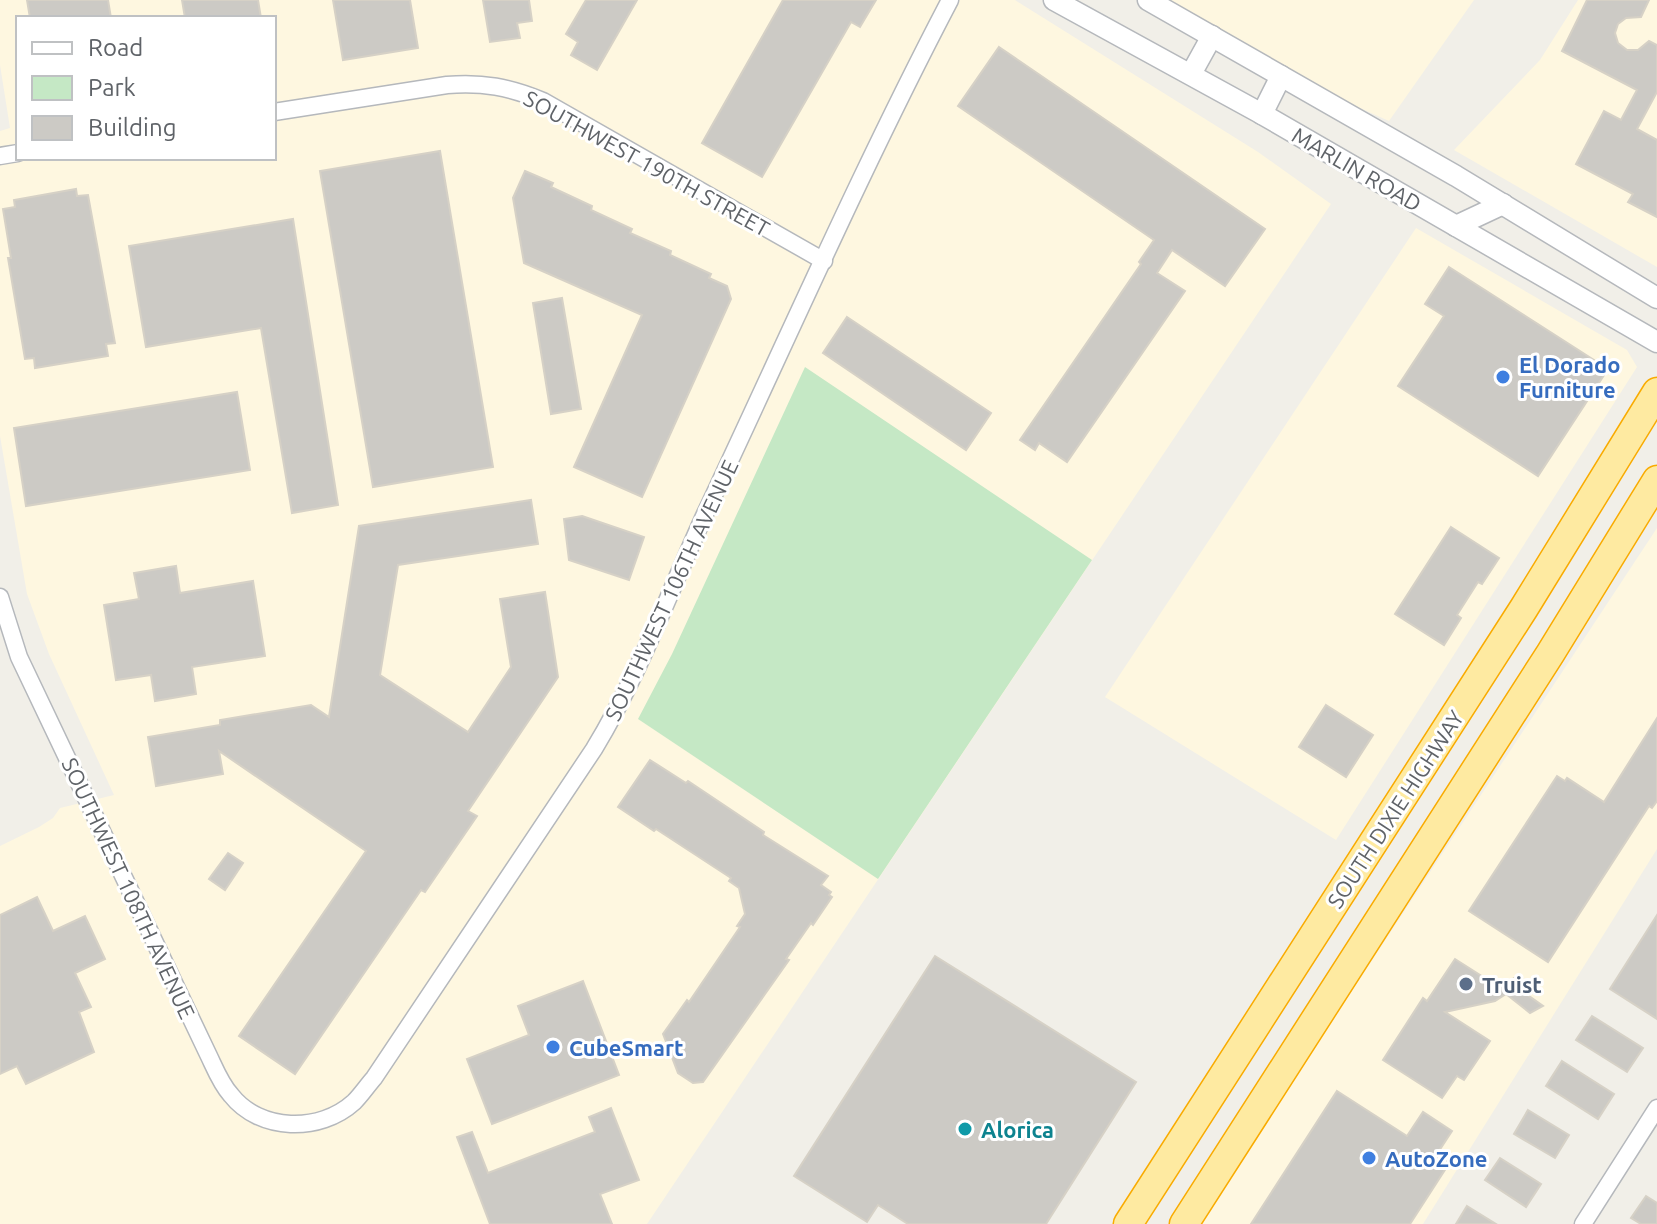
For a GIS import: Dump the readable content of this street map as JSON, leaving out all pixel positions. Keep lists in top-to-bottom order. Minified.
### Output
{"streets":{"highway":["SOUTH DIXIE HIGHWAY"],"street":["SOUTHWEST 190TH STREET","MARLIN ROAD","SOUTHWEST 106TH AVENUE","SOUTHWEST 108TH AVENUE"]},"crossings":[["SOUTHWEST 190TH STREET","SOUTHWEST 106TH AVENUE"],["SOUTHWEST 106TH AVENUE","SOUTHWEST 108TH AVENUE"]],"places":["El Dorado Furniture","Truist","CubeSmart","Alorica","AutoZone"],"legend":["Road","Park","Building"]}
